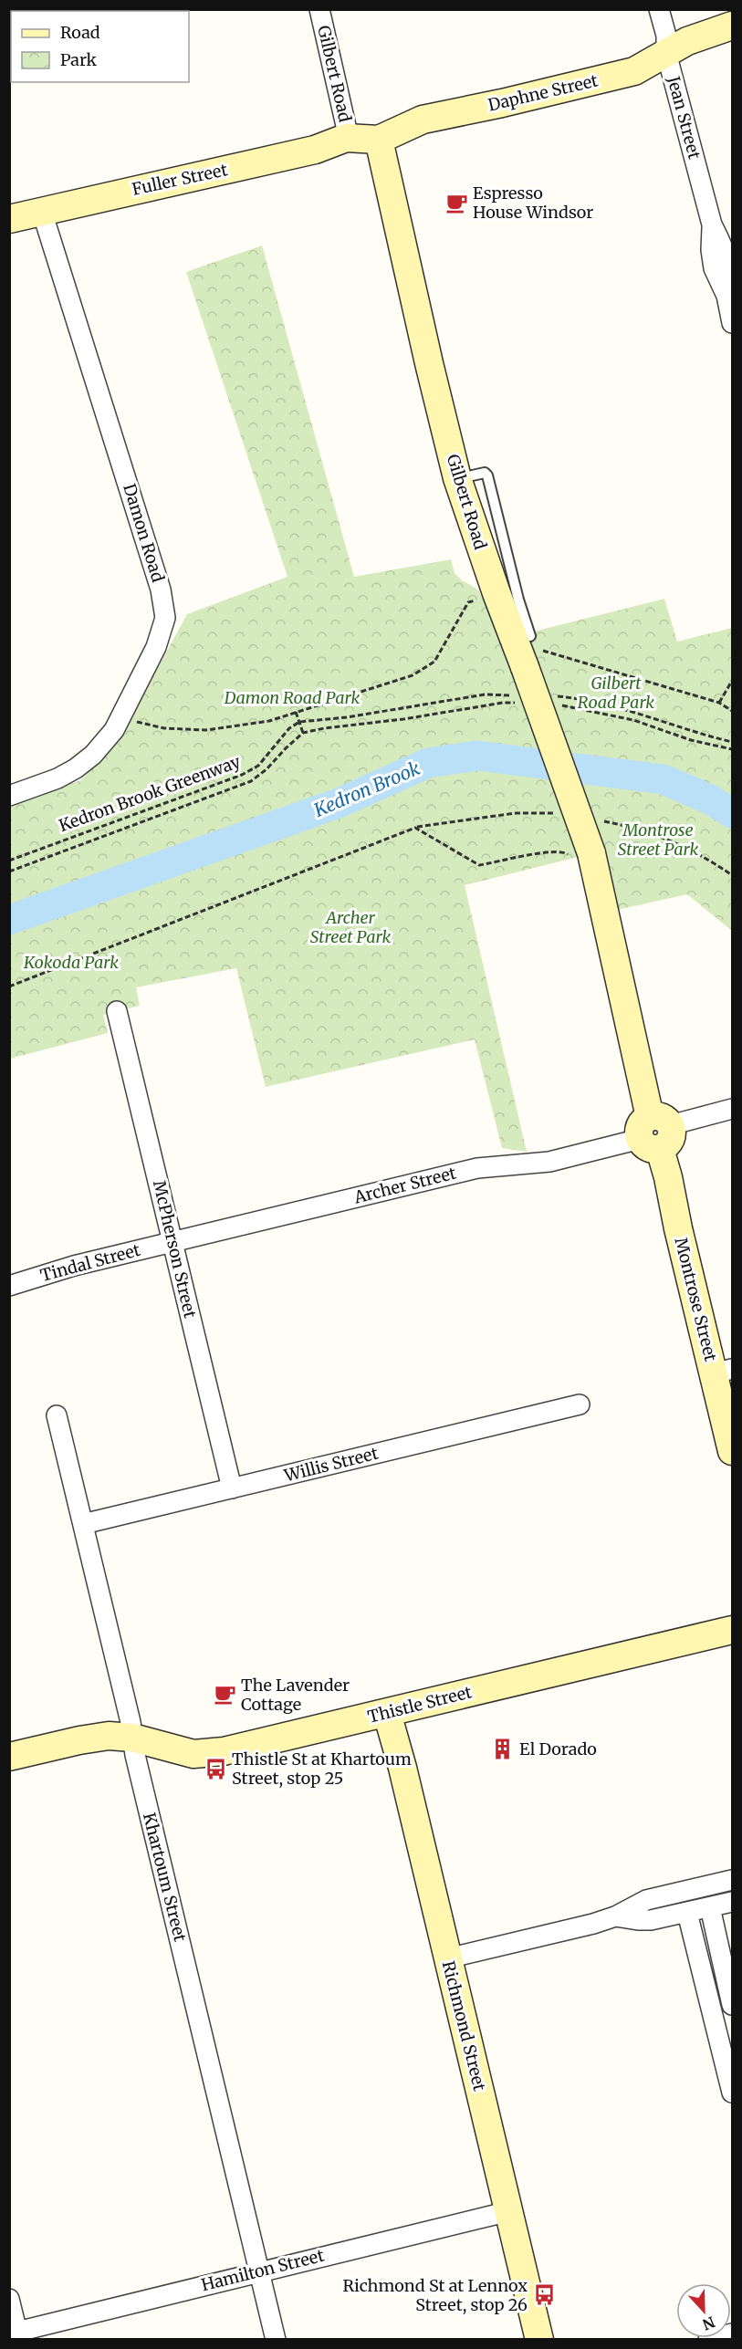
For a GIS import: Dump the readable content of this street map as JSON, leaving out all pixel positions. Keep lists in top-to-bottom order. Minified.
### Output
{"streets":{"street":["Gilbert Road","Daphne Street","Jean Street","Fuller Street","Damon Road","Archer Street","McPherson Street","Tindal Street","Montrose Street","Willis Street","Thistle Street","Khartoum Street","Richmond Street","Hamilton Street"],"path":["Kedron Brook Greenway"]},"crossings":[["Gilbert Road","Daphne Street"],["Gilbert Road","Fuller Street"],["Gilbert Road","Montrose Street"],["Daphne Street","Jean Street"],["Daphne Street","Fuller Street"],["Fuller Street","Damon Road"],["Archer Street","McPherson Street"],["Archer Street","Tindal Street"],["Archer Street","Montrose Street"],["McPherson Street","Tindal Street"],["McPherson Street","Willis Street"],["Willis Street","Khartoum Street"],["Thistle Street","Khartoum Street"],["Thistle Street","Richmond Street"],["Khartoum Street","Hamilton Street"],["Richmond Street","Hamilton Street"]],"water":["Kedron Brook"],"parks":["Gilbert Road Park","Damon Road Park","Montrose Street Park","Archer Street Park","Kokoda Park"],"places":{"cafe":["Espresso House Windsor","The Lavender Cottage"],"building":["El Dorado"],"bus stop":["Thistle St at Khartoum Street, stop 25","Richmond St at Lennox Street, stop 26"]},"legend":["Road","Park"],"north":"bottom"}
